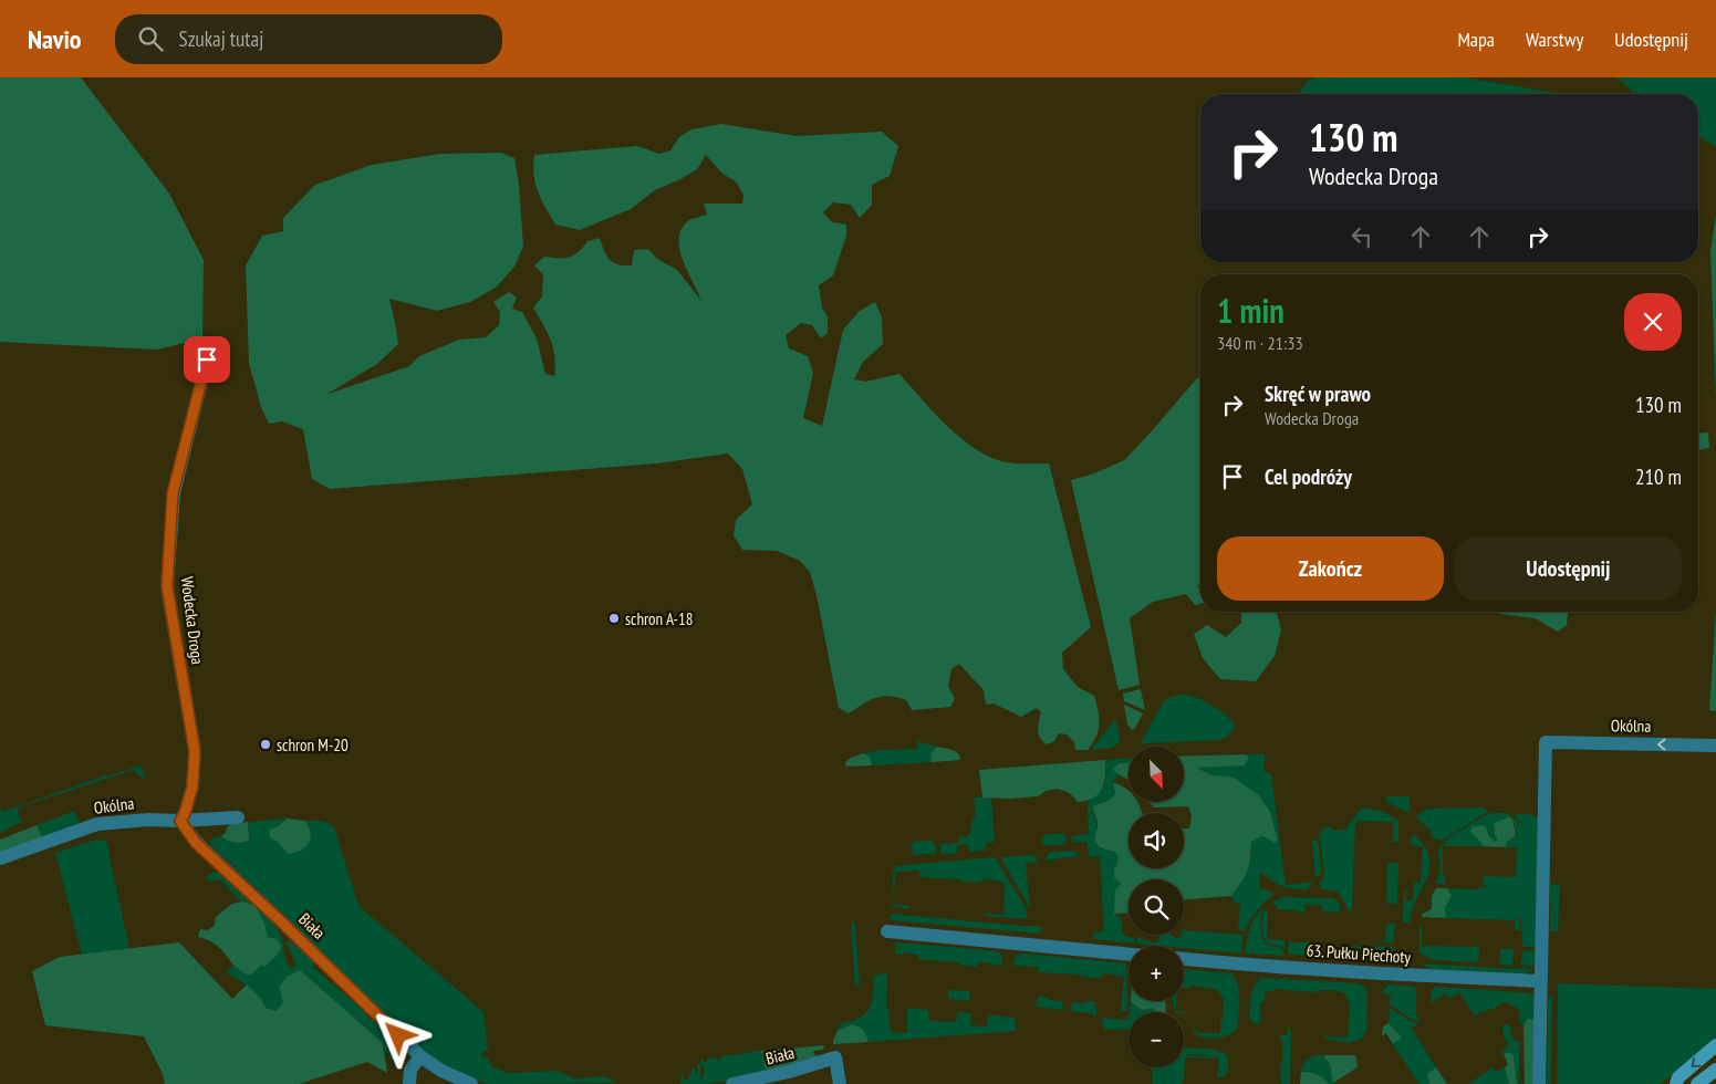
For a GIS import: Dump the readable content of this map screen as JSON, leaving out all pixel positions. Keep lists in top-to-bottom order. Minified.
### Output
{"streets":{"street":["Wodecka Droga","Okólna","Biała","63. Pułku Piechoty"]},"crossings":[["Wodecka Droga","Okólna"],["Wodecka Droga","Biała"],["Okólna","Biała"],["Okólna","63. Pułku Piechoty"]],"places":["schron A-18","schron M-20"],"north":"bottom right","page":{"header":"Navio","search":"Szukaj tutaj","nav":["Mapa","Warstwy","Udostępnij"],"turn":["130 m","Wodecka Droga"],"heading":["1 min","340 m · 21:33"],"list":[{"name":"Skręć w prawo","note":"Wodecka Droga","value":"130 m"},{"name":"Cel podróży","value":"210 m"}],"buttons":["Zakończ","Udostępnij"],"map_buttons":["+","−"]}}
